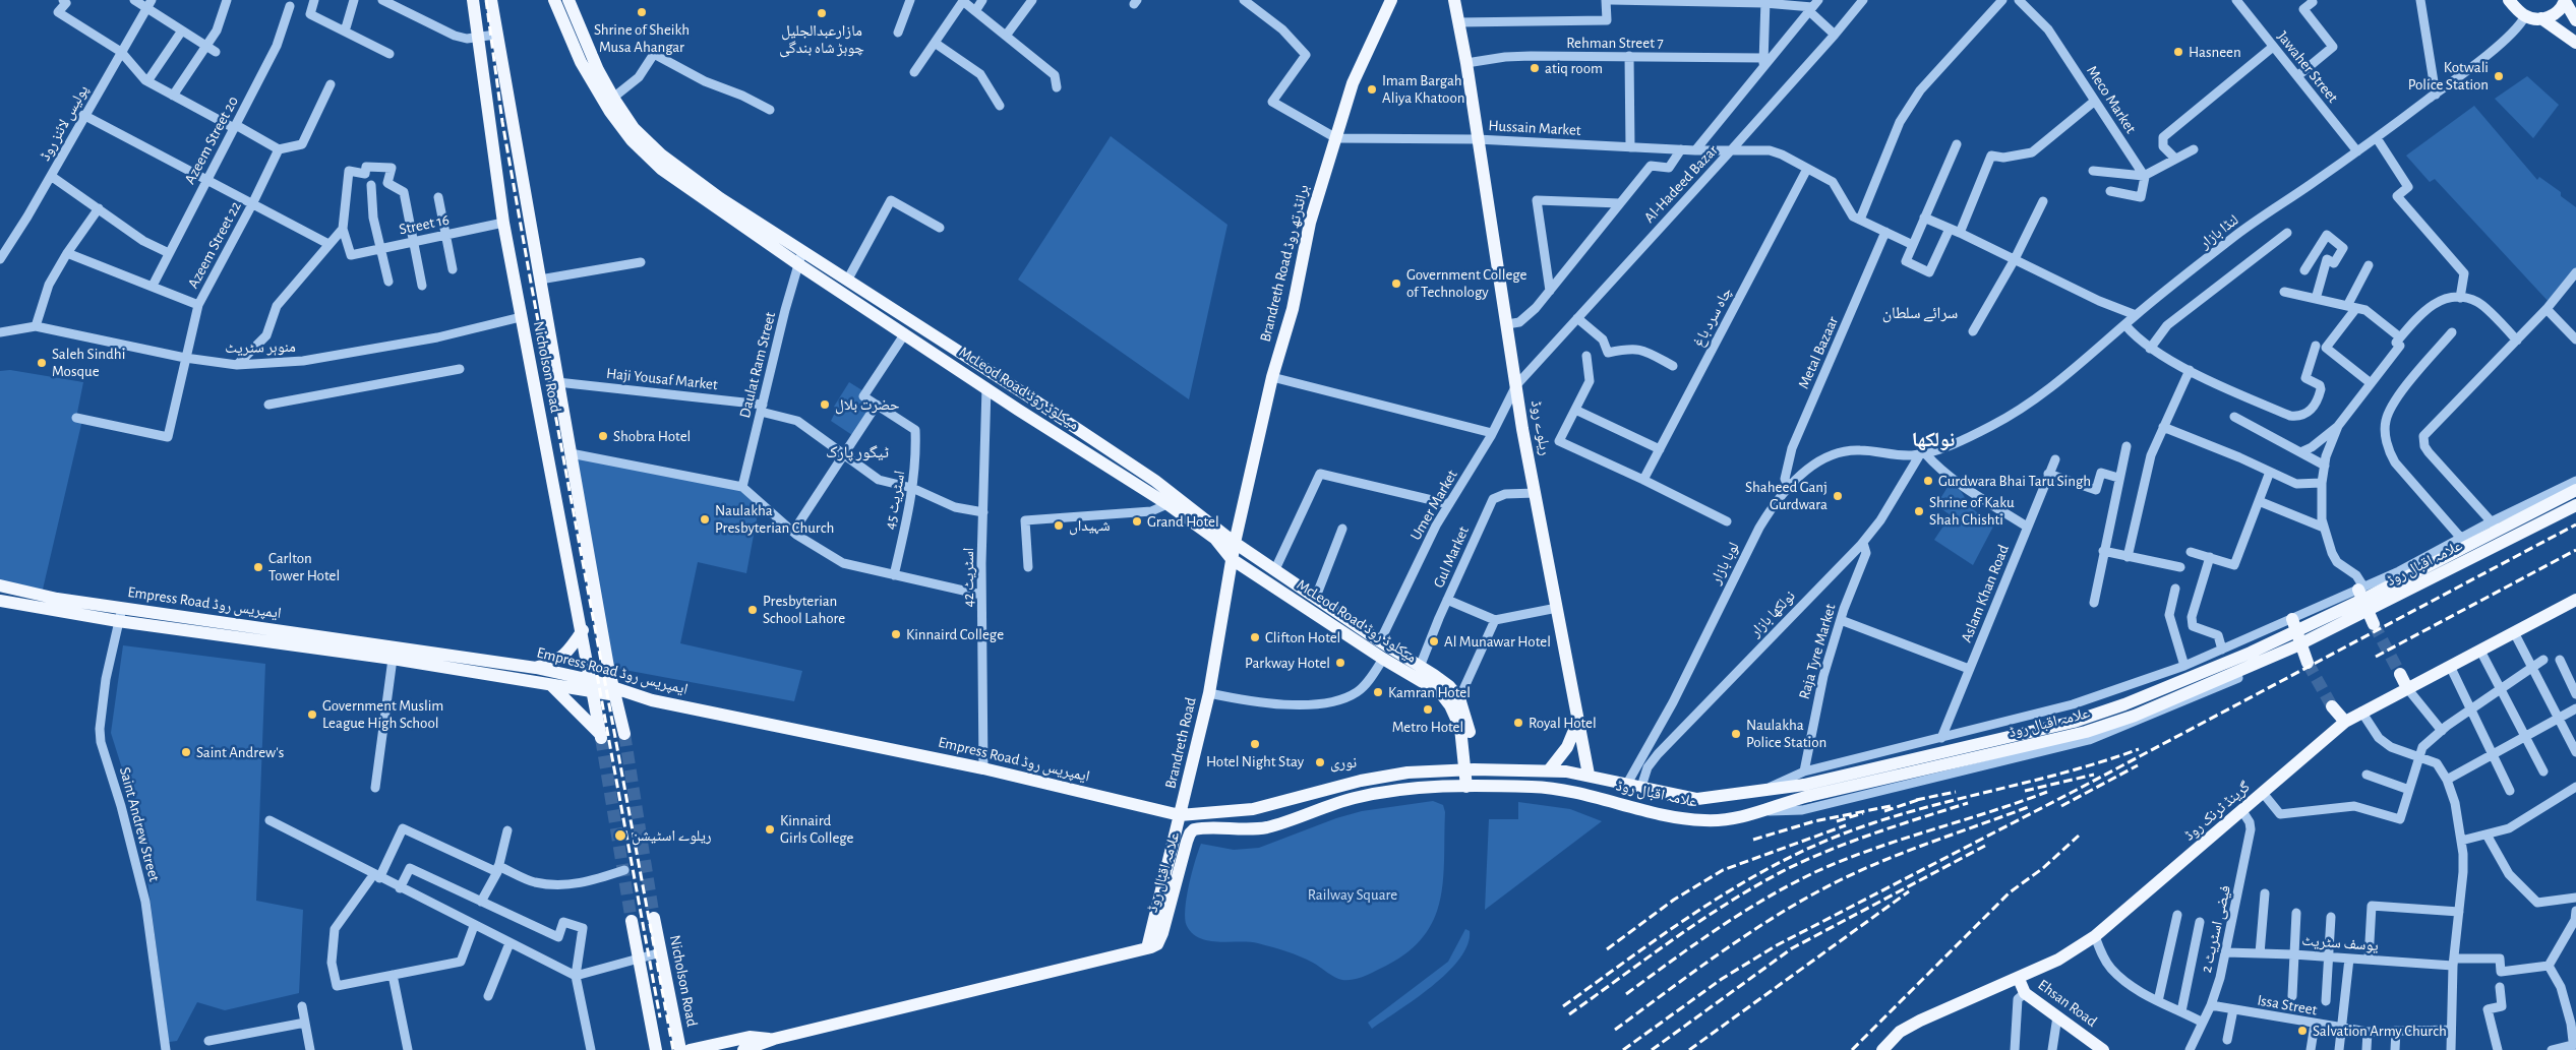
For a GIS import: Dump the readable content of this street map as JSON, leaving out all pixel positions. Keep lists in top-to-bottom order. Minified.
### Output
{"streets":{"main road":["Brandreth Road برانڈرتھ روڈ","Nicholson Road","McLeod Road میکلوڈ روڈ","ریلوے روڈ","علامہ اقبال روڈ","Empress Road ایمپریس روڈ","Brandreth Road","گرینڈ ٹرنک روڈ","Ehsan Road"],"street":["Rehman Street 7","Jawaher Street","Meco Market","پولیس لائنز روڈ","Hussain Market","Azeem Street 20","Al-Hadeed Bazar","Street 16","لنڈا بازار","Azeem Street 22","چاہ سرد باغ","منوہر سٹریٹ","Metal Bazaar","Daulat Ram Street","Haji Yousaf Market","اسٹریٹ 45","Umer Market","Gul Market","لوہا بازار","اسٹریٹ 42","Aslam Khan Road","نولکھا بازار","Raja Tyre Market","Saint Andrew Street","فیضی اسٹریٹ 2","یوسف سٹریٹ","Issa Street"]},"crossings":[["Rehman Street 7","ریلوے روڈ"],["Jawaher Street","لنڈا بازار"],["Hussain Market","Al-Hadeed Bazar"],["Hussain Market","Brandreth Road برانڈرتھ روڈ"],["Hussain Market","چاہ سرد باغ"],["Hussain Market","ریلوے روڈ"],["Al-Hadeed Bazar","ریلوے روڈ"],["Al-Hadeed Bazar","Umer Market"],["Street 16","Nicholson Road"],["لنڈا بازار","لوہا بازار"],["لنڈا بازار","نولکھا بازار"],["Azeem Street 22","منوہر سٹریٹ"],["Brandreth Road برانڈرتھ روڈ","McLeod Road میکلوڈ روڈ"],["Brandreth Road برانڈرتھ روڈ","Brandreth Road"],["منوہر سٹریٹ","Nicholson Road"],["Metal Bazaar","لوہا بازار"],["Daulat Ram Street","Haji Yousaf Market"],["Daulat Ram Street","McLeod Road میکلوڈ روڈ"],["Nicholson Road","Haji Yousaf Market"],["Nicholson Road","Empress Road ایمپریس روڈ"],["Haji Yousaf Market","اسٹریٹ 45"],["Haji Yousaf Market","اسٹریٹ 42"],["McLeod Road میکلوڈ روڈ","اسٹریٹ 45"],["McLeod Road میکلوڈ روڈ","Umer Market"],["McLeod Road میکلوڈ روڈ","Gul Market"],["McLeod Road میکلوڈ روڈ","علامہ اقبال روڈ"],["McLeod Road میکلوڈ روڈ","اسٹریٹ 42"],["McLeod Road میکلوڈ روڈ","Brandreth Road"],["ریلوے روڈ","Umer Market"],["ریلوے روڈ","Gul Market"],["ریلوے روڈ","علامہ اقبال روڈ"],["لوہا بازار","علامہ اقبال روڈ"],["لوہا بازار","نولکھا بازار"],["علامہ اقبال روڈ","Empress Road ایمپریس روڈ"],["علامہ اقبال روڈ","نولکھا بازار"],["علامہ اقبال روڈ","Raja Tyre Market"],["علامہ اقبال روڈ","Brandreth Road"],["اسٹریٹ 42","Empress Road ایمپریس روڈ"],["Empress Road ایمپریس روڈ","Brandreth Road"],["Empress Road ایمپریس روڈ","Saint Andrew Street"],["نولکھا بازار","Raja Tyre Market"],["گرینڈ ٹرنک روڈ","فیضی اسٹریٹ 2"],["گرینڈ ٹرنک روڈ","Ehsan Road"],["فیضی اسٹریٹ 2","یوسف سٹریٹ"],["فیضی اسٹریٹ 2","Issa Street"]],"districts":["سرائے سلطان","نولکھا","ٹیگور پارک"],"parks":["Railway Square"],"places":["Shrine of Sheikh Musa Ahangar","مازارعبدالجلیل چوہڑ شاہ بندگی","Hasneen","atiq room","Kotwali Police Station","Imam Bargah Aliya Khatoon","Government College of Technology","Saleh Sindhi Mosque","حضرت بلال","Shobra Hotel","Gurdwara Bhai Taru Singh","Shaheed Ganj Gurdwara","Shrine of Kaku Shah Chishti","Naulakha Presbyterian Church","Grand Hotel","شہیداں","Carlton Tower Hotel","Presbyterian School Lahore","Kinnaird College","Clifton Hotel","Al Munawar Hotel","Parkway Hotel","Kamran Hotel","Metro Hotel","Government Muslim League High School","Royal Hotel","Naulakha Police Station","Hotel Night Stay","Saint Andrew's","نوری","Kinnaird Girls College","ریلوے اسٹیشن","Salvation Army Church"]}
